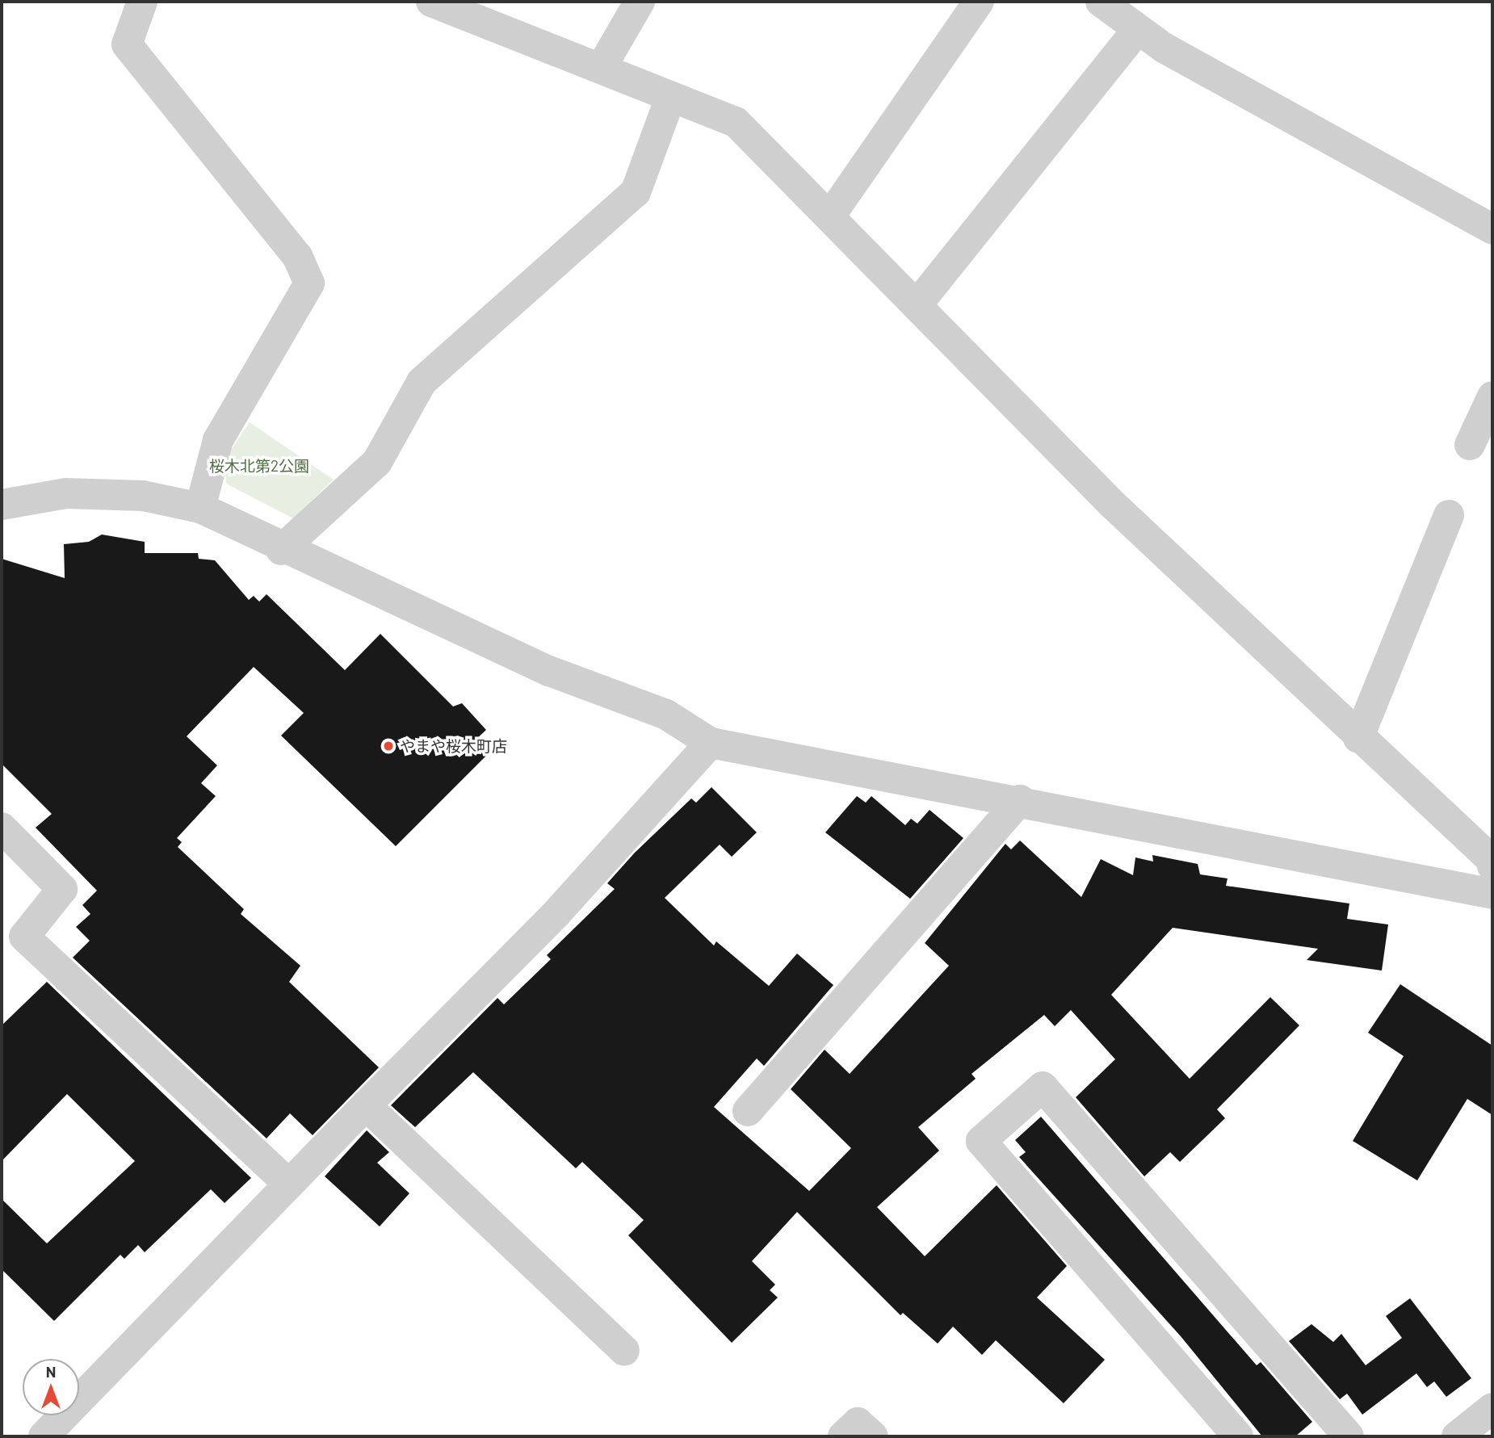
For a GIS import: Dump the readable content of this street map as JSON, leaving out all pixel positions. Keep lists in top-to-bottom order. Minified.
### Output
{"parks":["桜木北第2公園"],"places":["やまや桜木町店"],"north":"top"}
